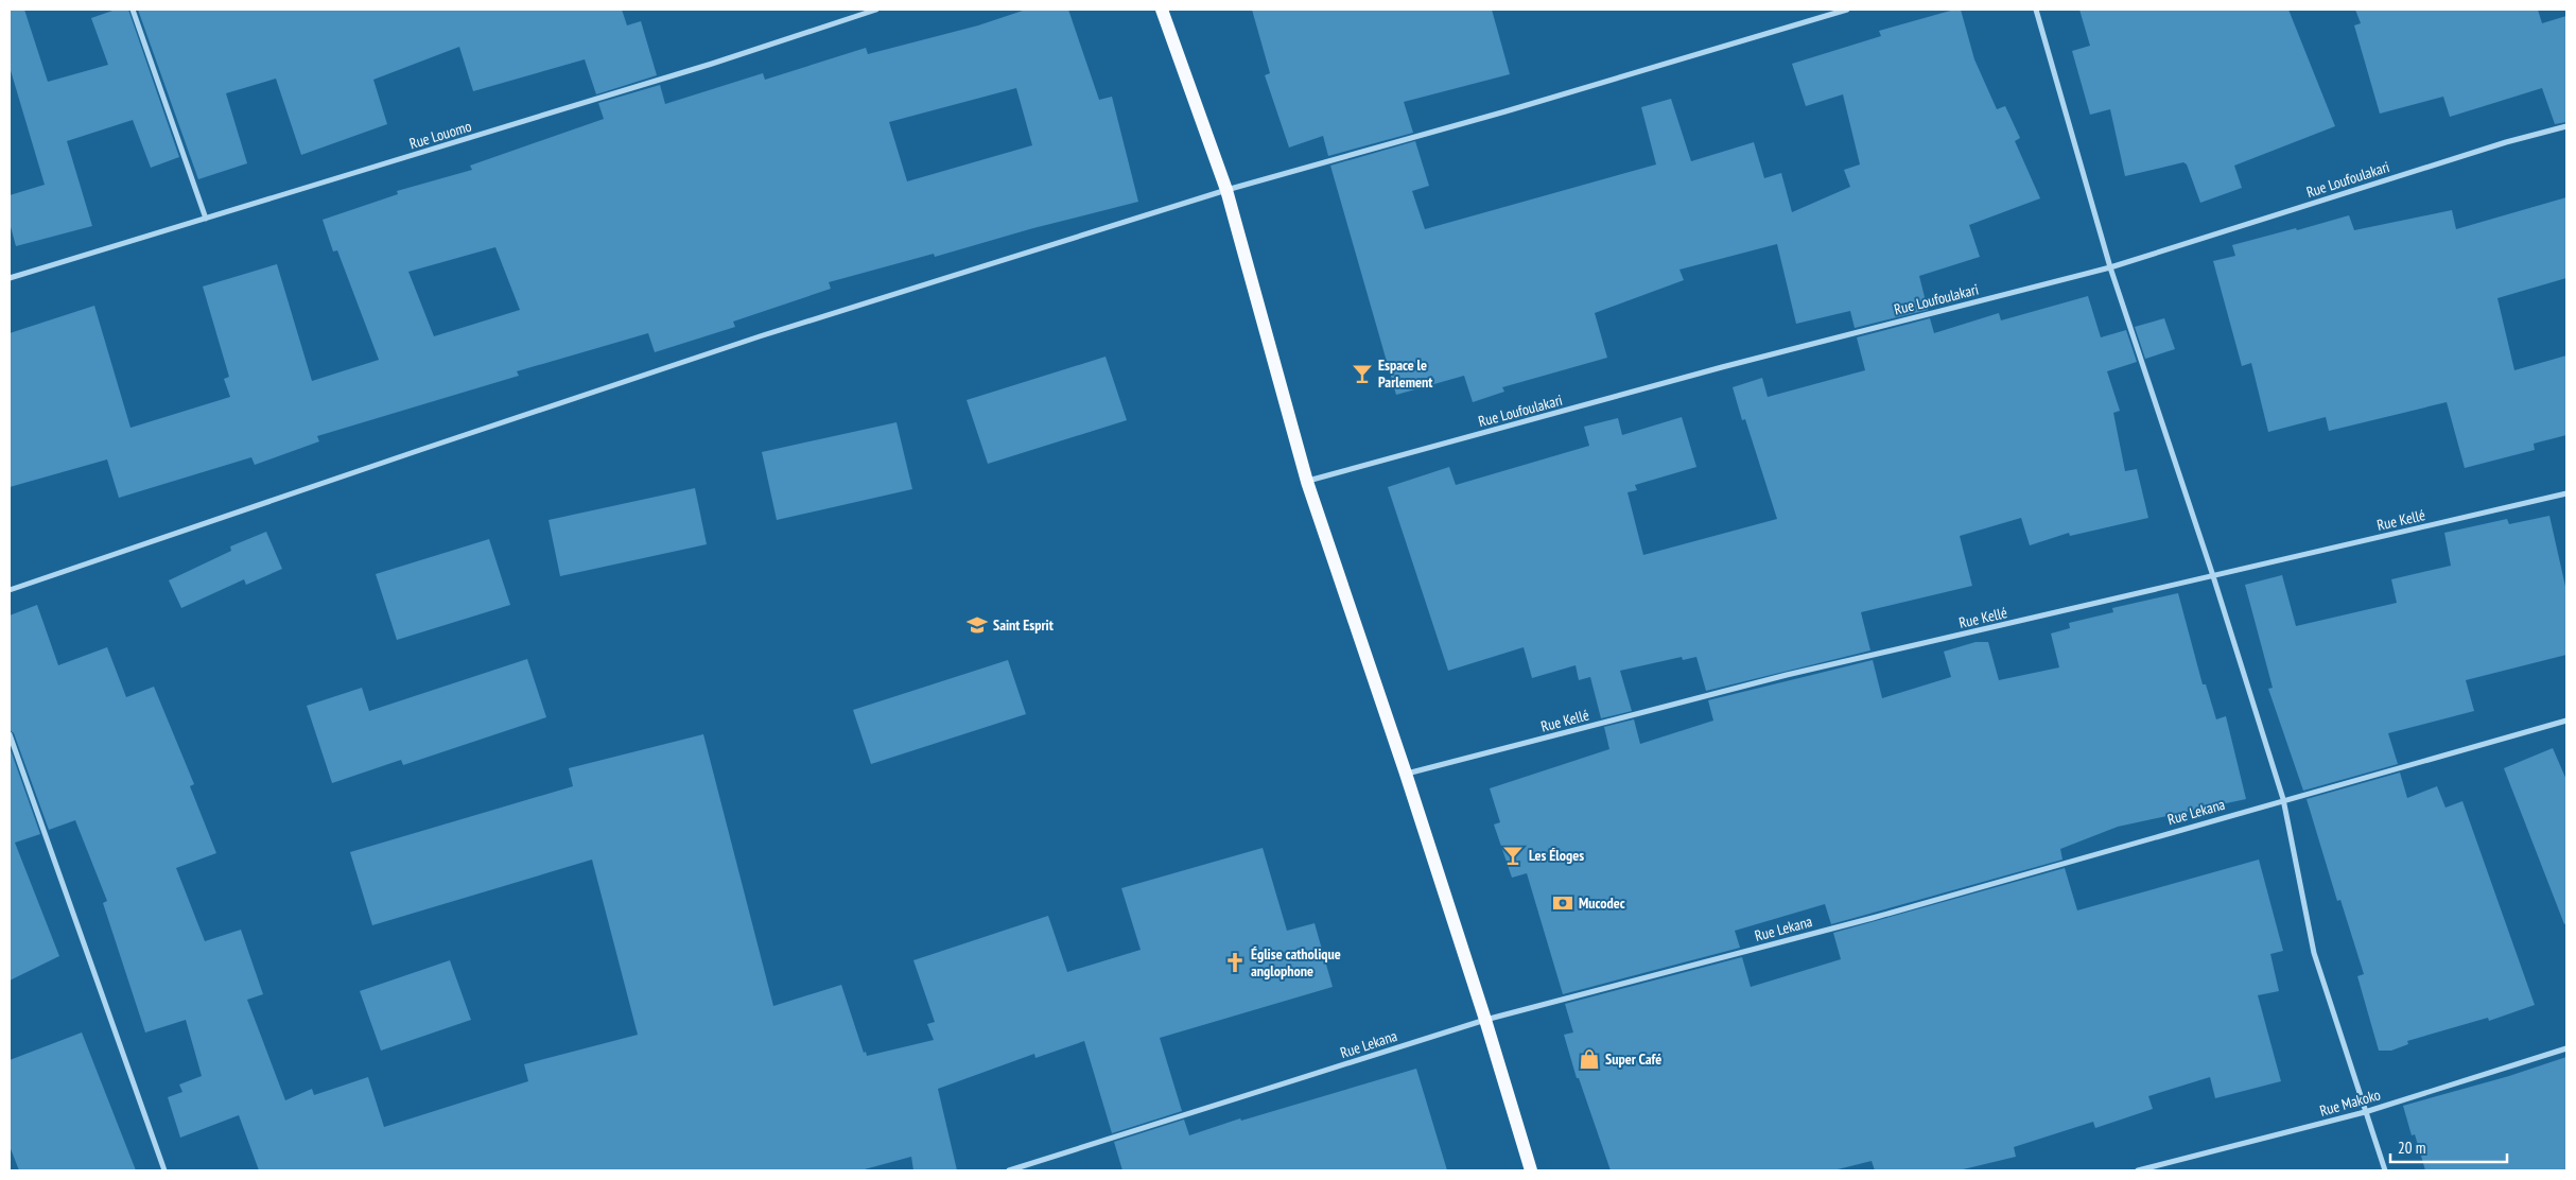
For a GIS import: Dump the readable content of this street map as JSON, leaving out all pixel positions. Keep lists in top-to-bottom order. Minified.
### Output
{"streets":{"street":["Rue Louomo","Rue Loufoulakari","Rue Kellé","Rue Lekana","Rue Makoko"]},"places":{"bar":["Espace le Parlement","Les Éloges"],"school or university":["Saint Esprit"],"bank":["Mucodec"],"church":["Église catholique anglophone"],"shop":["Super Café"]},"scale_bar":"20 m"}
